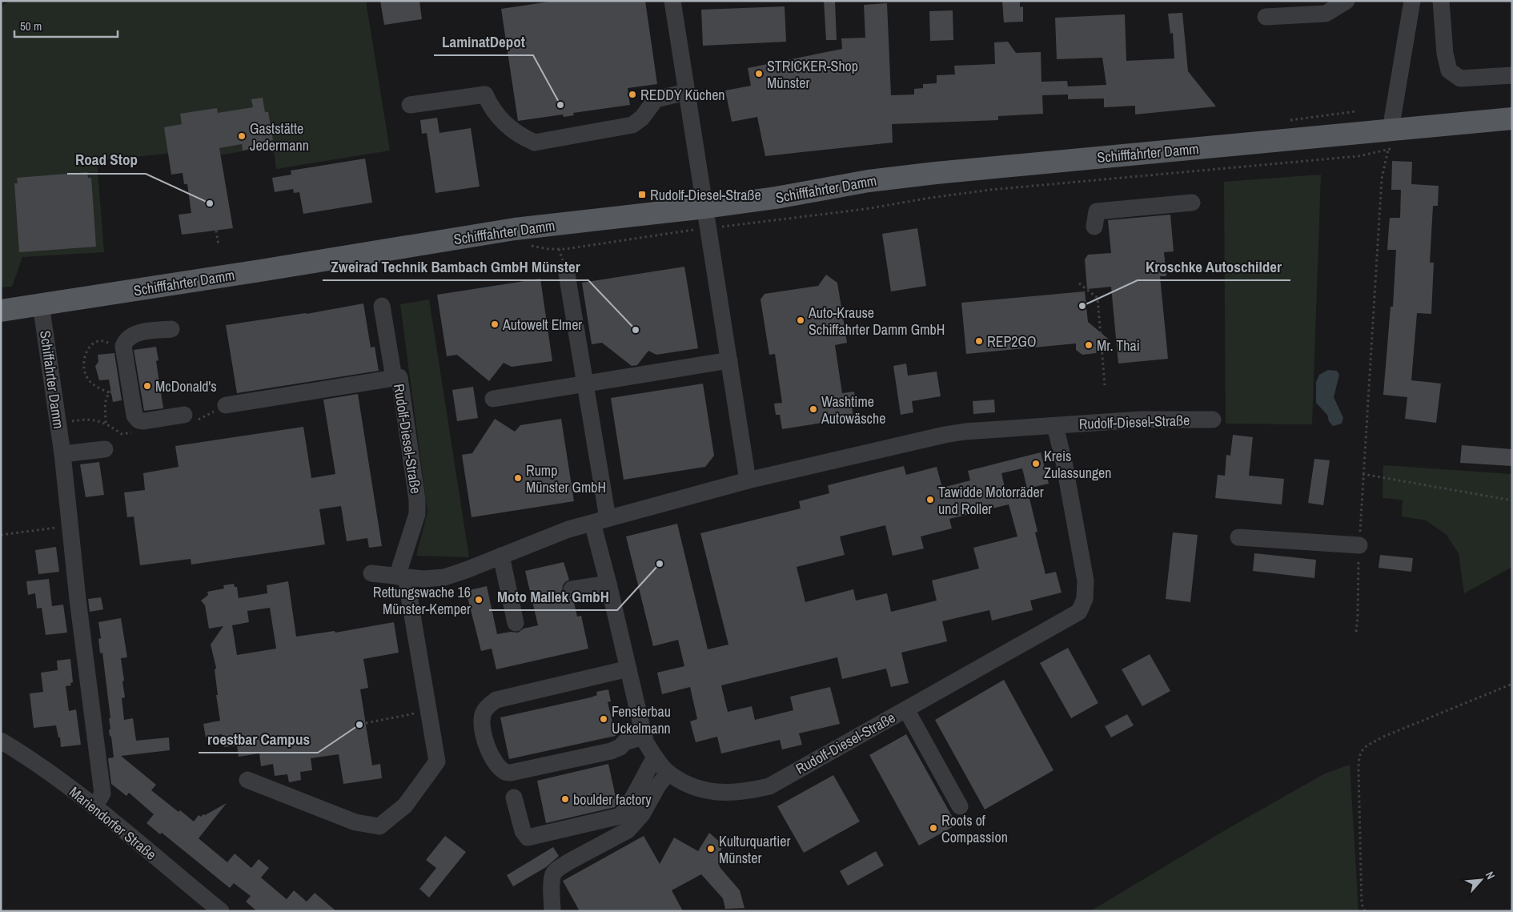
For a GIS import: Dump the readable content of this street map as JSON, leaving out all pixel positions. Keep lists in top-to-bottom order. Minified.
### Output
{"streets":{"main road":["Schifffahrter Damm"],"street":["Schiffahrter Damm","Rudolf-Diesel-Straße","Mariendorfer Straße"]},"crossings":[["Schifffahrter Damm","Schiffahrter Damm"]],"places":{"other":["STRICKER-Shop Münster","REDDY Küchen","LaminatDepot","Gaststätte Jedermann","Road Stop","Kroschke Autoschilder","Auto-Krause Schiffahrter Damm GmbH","Autowelt Elmer","Zweirad Technik Bambach GmbH Münster","REP2GO","Mr. Thai","McDonald's","Washtime Autowäsche","Kreis Zulassungen","Rump Münster GmbH","Tawidde Motorräder und Roller","Moto Mallek GmbH","Rettungswache 16 Münster-Kemper","Fensterbau Uckelmann","roestbar Campus","boulder factory","Roots of Compassion","Kulturquartier Münster"],"transit":["Rudolf-Diesel-Straße"]},"scale_bar":"50 m","north":"top right"}
